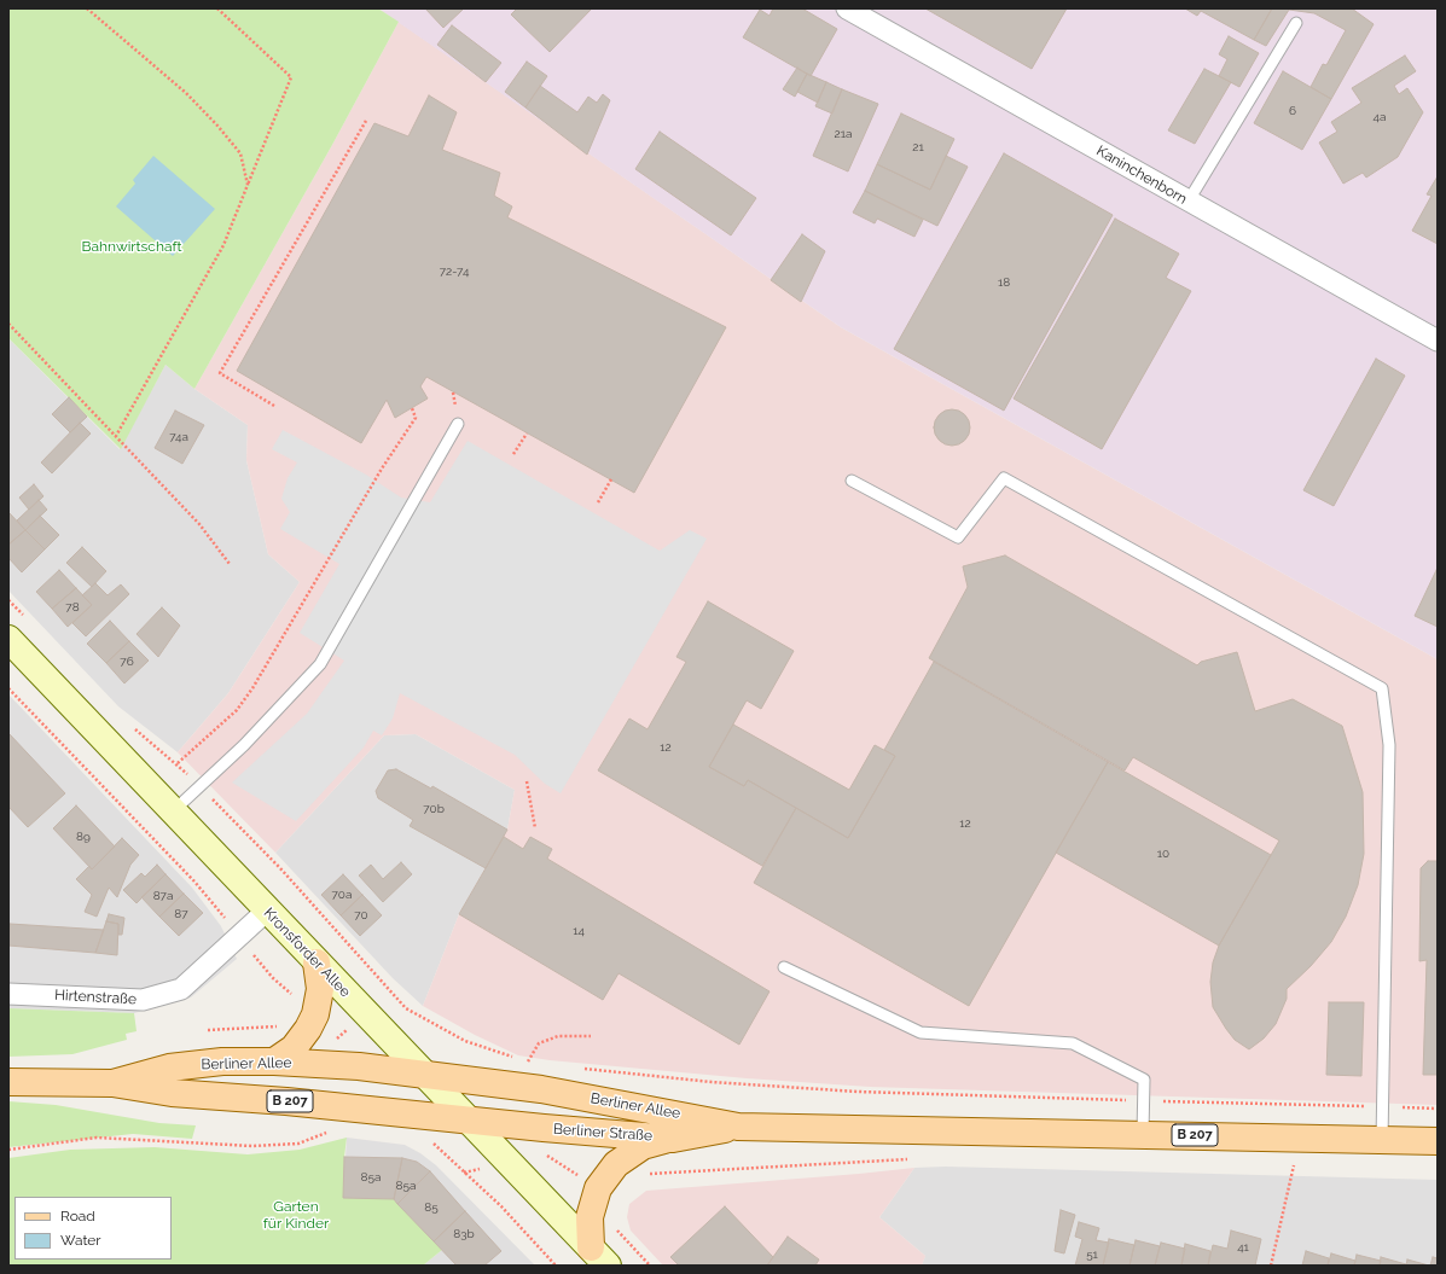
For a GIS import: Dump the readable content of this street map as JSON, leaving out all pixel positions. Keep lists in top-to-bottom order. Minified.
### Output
{"streets":{"main road":["Kronsforder Allee","Berliner Allee","B 207","Berliner Straße"],"street":["Kaninchenborn","Hirtenstraße"]},"crossings":[["Kronsforder Allee","Hirtenstraße"],["Kronsforder Allee","Berliner Allee"],["Kronsforder Allee","B 207"],["Kronsforder Allee","Berliner Straße"],["Berliner Allee","B 207"],["Berliner Allee","Berliner Straße"],["B 207","Berliner Straße"]],"parks":["Bahnwirtschaft","Garten für Kinder"],"house_numbers":["6","4a","21a","21","72-74","18","74a","78","76","12","70b","12","89","10","70a","87a","87","70","14","85a","85a","85","83b","41","51"],"legend":["Road","Water"]}
